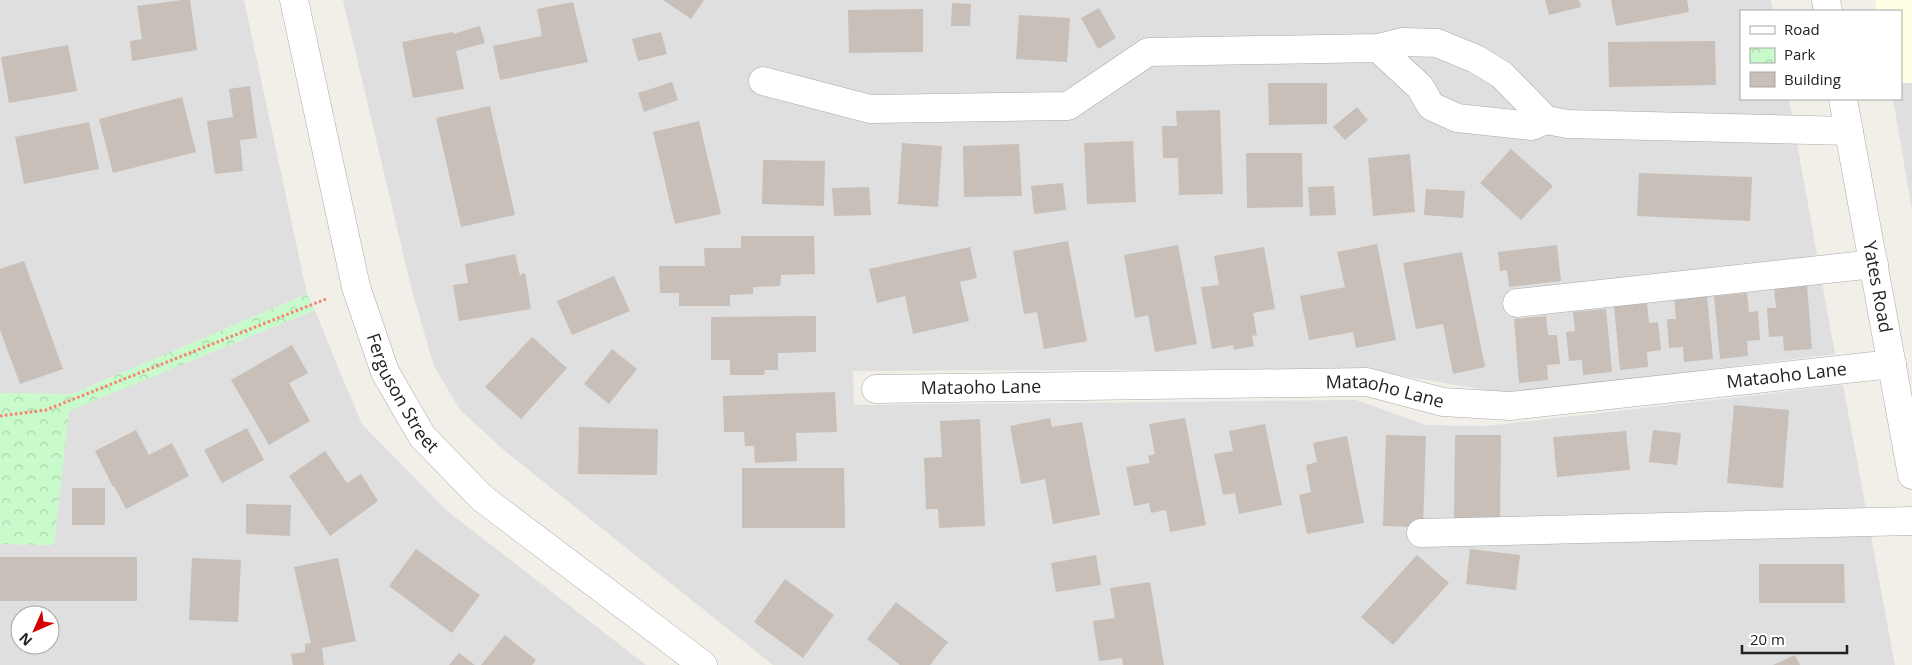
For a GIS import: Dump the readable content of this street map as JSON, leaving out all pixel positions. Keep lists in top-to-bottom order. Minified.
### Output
{"streets":{"street":["Yates Road","Mataoho Lane","Ferguson Street"]},"crossings":[["Yates Road","Mataoho Lane"]],"legend":["Road","Park","Building"],"scale_bar":"20 m","north":"bottom left"}
